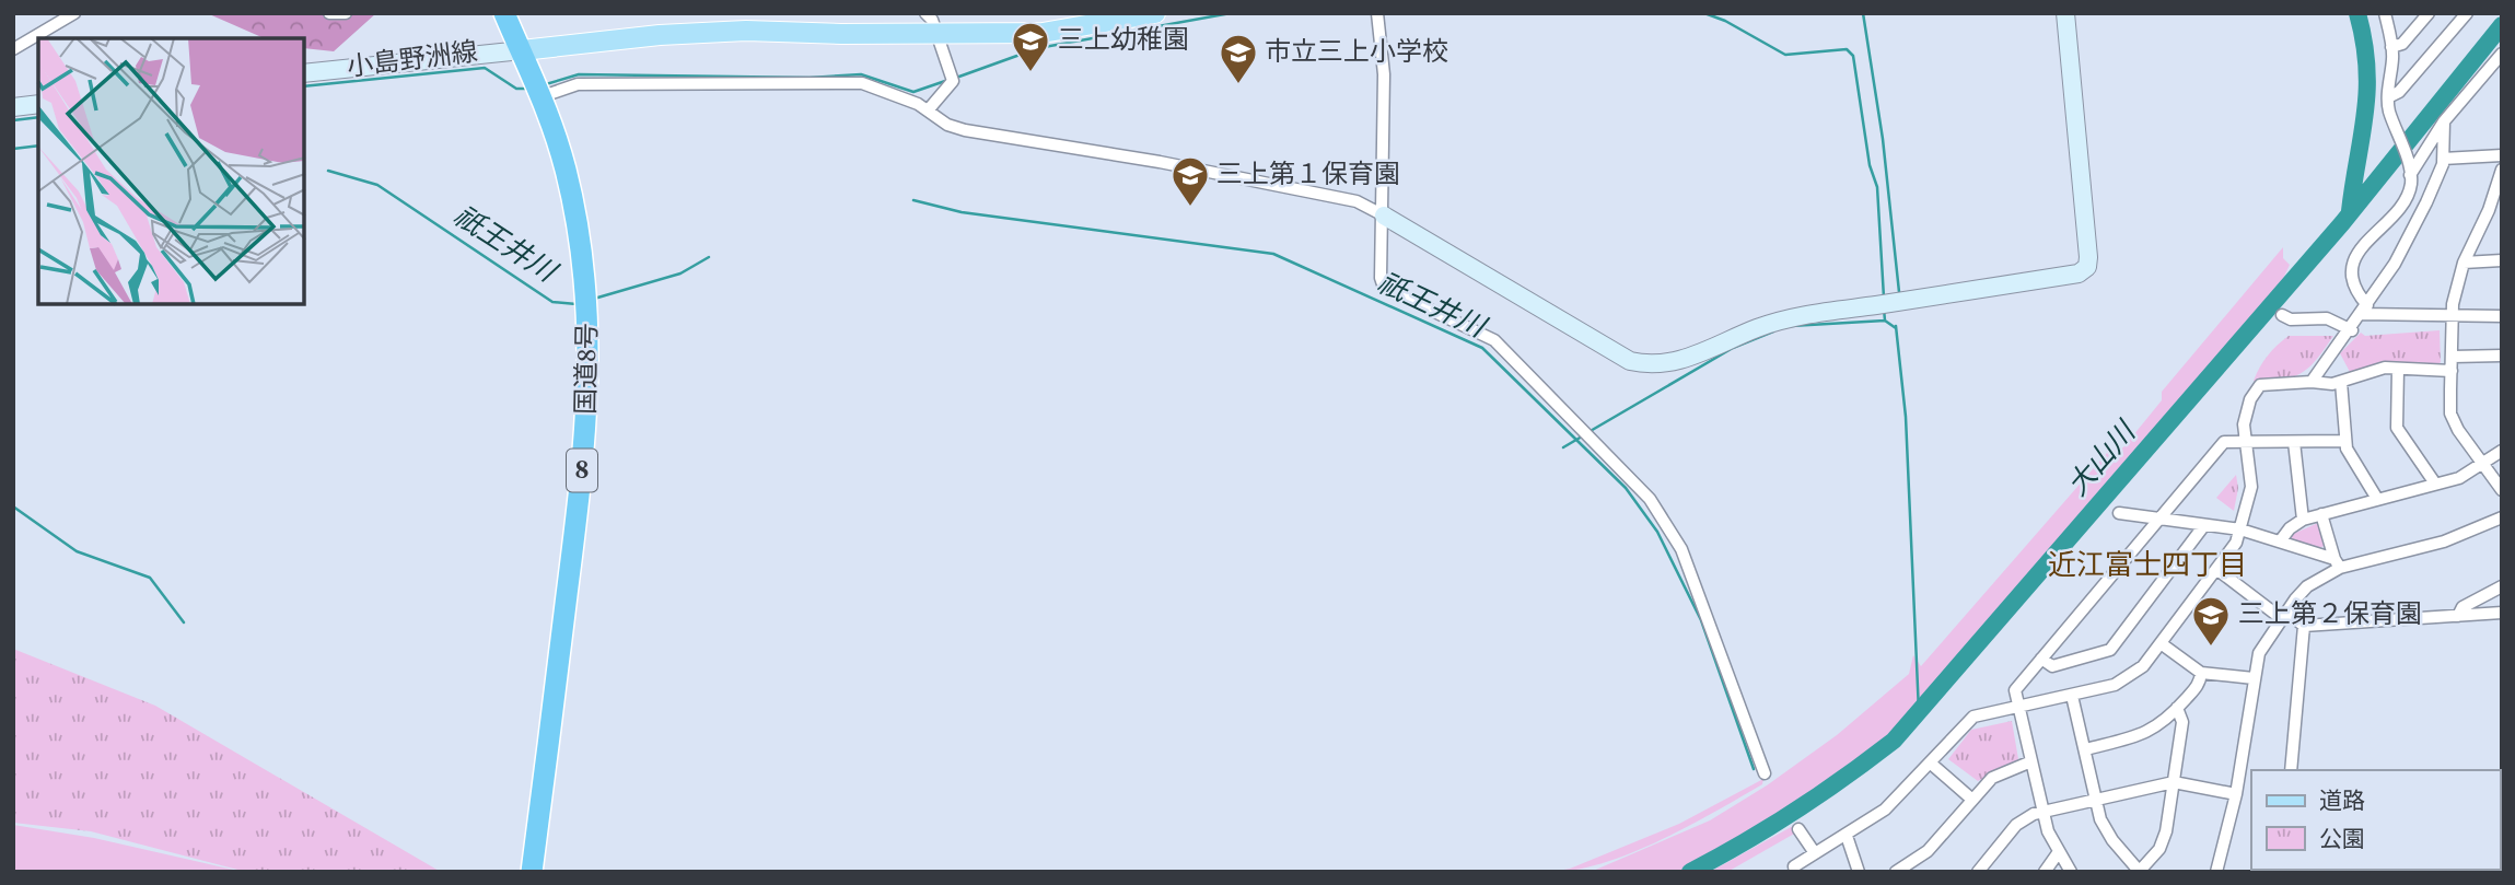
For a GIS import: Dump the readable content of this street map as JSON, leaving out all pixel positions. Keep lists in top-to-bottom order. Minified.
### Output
{"streets":{"highway":["国道8号","8"],"street":["小島野洲線"]},"crossings":[["小島野洲線","国道8号"]],"districts":["近江富士四丁目"],"water":["祇王井川","大山川"],"places":{"school or university":["三上幼稚園","市立三上小学校","三上第１保育園","三上第２保育園"]},"legend":["道路","公園"]}
